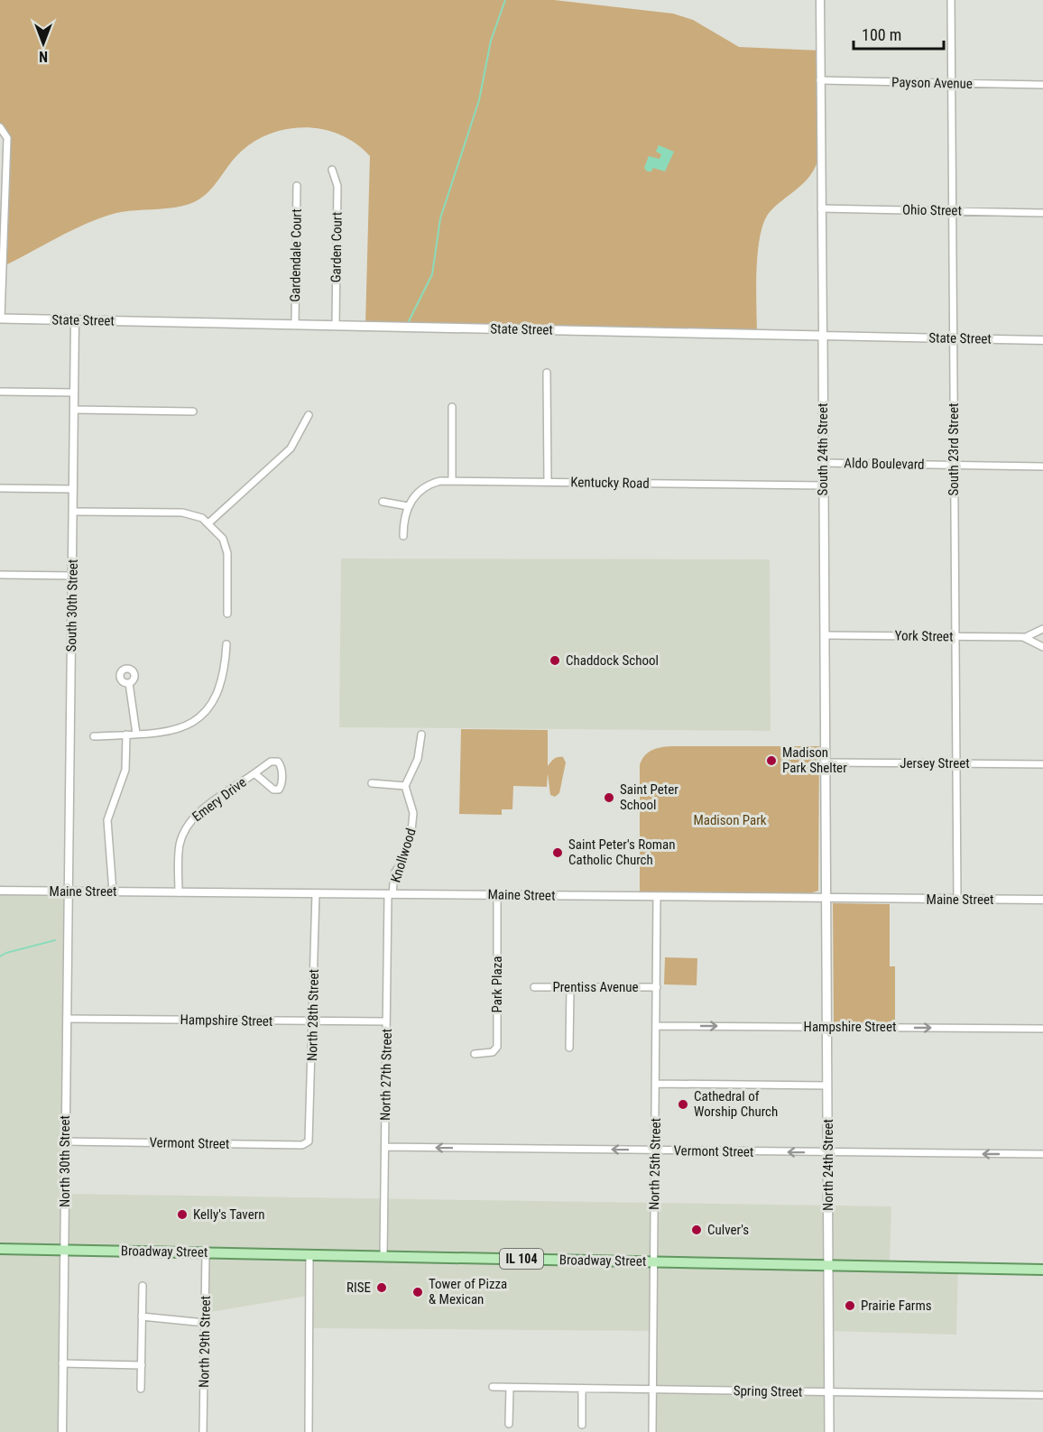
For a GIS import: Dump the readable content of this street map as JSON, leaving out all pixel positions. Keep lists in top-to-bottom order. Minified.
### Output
{"streets":{"main road":["State Street","South 24th Street","North 24th Street","Broadway Street","IL 104"],"street":["Payson Avenue","Ohio Street","Garden Court","Gardendale Court","South 23rd Street","Aldo Boulevard","Kentucky Road","South 30th Street","York Street","Jersey Street","Emery Drive","Knollwood","Maine Street","Park Plaza","Prentiss Avenue","North 28th Street","Hampshire Street","North 27th Street","Vermont Street","North 30th Street","North 25th Street","North 29th Street","Spring Street"]},"crossings":[["Payson Avenue","South 24th Street"],["Payson Avenue","South 23rd Street"],["Ohio Street","South 24th Street"],["Ohio Street","South 23rd Street"],["Garden Court","State Street"],["Gardendale Court","State Street"],["State Street","South 24th Street"],["State Street","South 23rd Street"],["State Street","South 30th Street"],["South 24th Street","Aldo Boulevard"],["South 24th Street","Kentucky Road"],["South 24th Street","York Street"],["South 24th Street","Jersey Street"],["South 24th Street","Maine Street"],["South 24th Street","North 24th Street"],["South 23rd Street","Aldo Boulevard"],["South 23rd Street","York Street"],["South 23rd Street","Jersey Street"],["South 23rd Street","Maine Street"],["South 30th Street","Maine Street"],["South 30th Street","North 30th Street"],["Emery Drive","Maine Street"],["Knollwood","Maine Street"],["Knollwood","North 27th Street"],["Maine Street","Park Plaza"],["Maine Street","North 28th Street"],["Maine Street","North 27th Street"],["Maine Street","North 30th Street"],["Maine Street","North 25th Street"],["Maine Street","North 24th Street"],["Prentiss Avenue","North 25th Street"],["North 28th Street","Hampshire Street"],["North 28th Street","Vermont Street"],["Hampshire Street","North 27th Street"],["Hampshire Street","North 30th Street"],["Hampshire Street","North 25th Street"],["Hampshire Street","North 24th Street"],["North 27th Street","Vermont Street"],["North 27th Street","Broadway Street"],["Vermont Street","North 30th Street"],["Vermont Street","North 25th Street"],["Vermont Street","North 24th Street"],["North 30th Street","Broadway Street"],["North 25th Street","Broadway Street"],["North 25th Street","Spring Street"],["North 24th Street","Broadway Street"],["North 24th Street","Spring Street"],["Broadway Street","North 29th Street"]],"one_way":["Hampshire Street","Vermont Street"],"parks":["Madison Park"],"places":["Chaddock School","Madison Park Shelter","Saint Peter School","Saint Peter's Roman Catholic Church","Cathedral of Worship Church","Kelly's Tavern","Culver's","RISE","Tower of Pizza & Mexican","Prairie Farms"],"scale_bar":"100 m","north":"bottom"}
